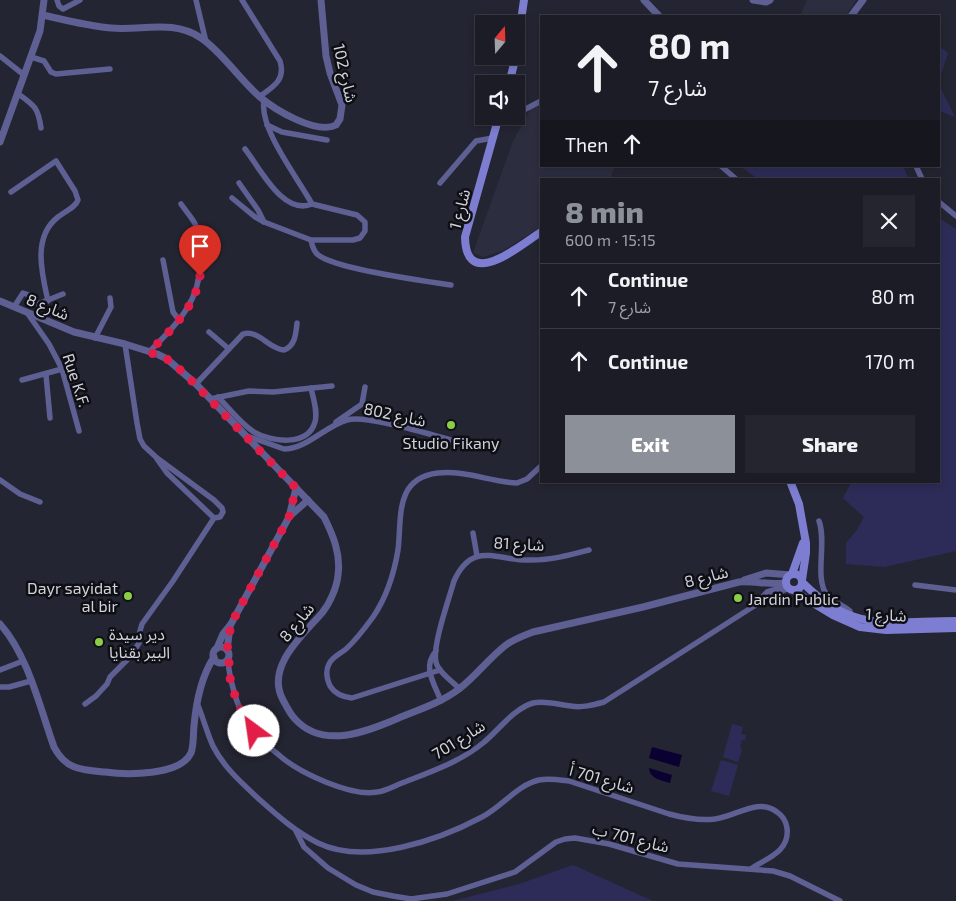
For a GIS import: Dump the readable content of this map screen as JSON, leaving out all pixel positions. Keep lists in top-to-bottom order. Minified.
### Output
{"streets":{"main road":["شارع 1"],"street":["شارع 102","شارع 8","Rue K.F.","شارع 802","شارع 81","شارع 701","شارع 701 أ","شارع 701 ب"]},"crossings":[["شارع 1","شارع 8"],["شارع 1","شارع 701"],["شارع 8","Rue K.F."],["شارع 8","شارع 802"],["شارع 8","شارع 701"],["شارع 701 أ","شارع 701 ب"]],"places":["Studio Fikany","Dayr sayidat al bir","Jardin Public","دير سيدة البير بقنايا"],"north":"top","page":{"turn":["80 m","شارع 7"],"then":"Then","heading":["8 min","600 m · 15:15"],"list":[{"name":"Continue","note":"شارع 7","value":"80 m"},{"name":"Continue","value":"170 m"}],"buttons":["Exit","Share"]}}
